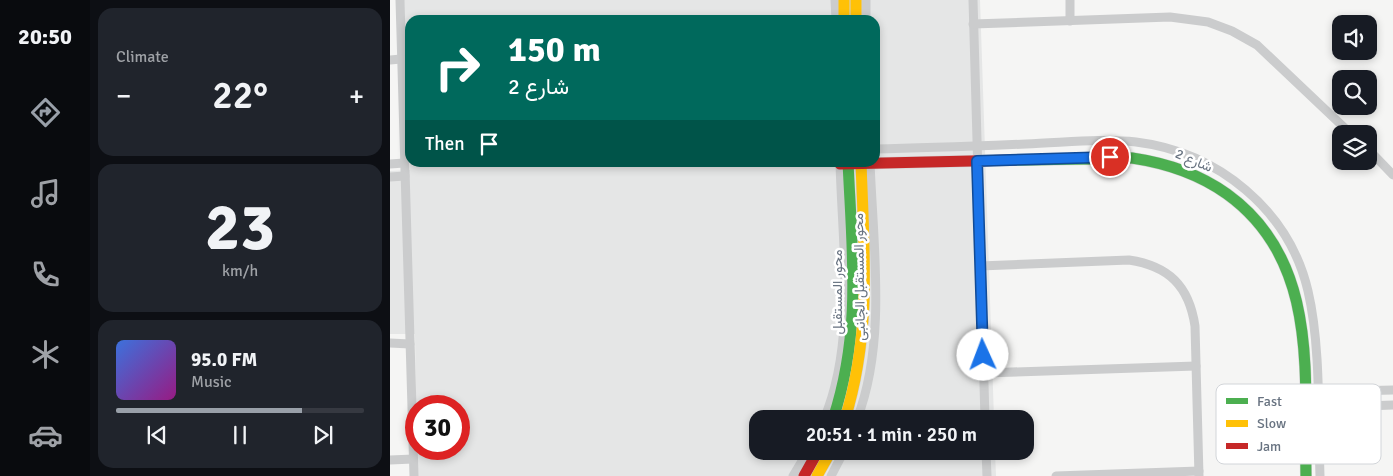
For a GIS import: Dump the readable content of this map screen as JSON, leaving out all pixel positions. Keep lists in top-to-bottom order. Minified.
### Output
{"streets":{"street":["شارع 2","محور المستقبل الجانبى","محور المستقبل"]},"legend":["Fast","Slow","Jam"],"page":{"tabs":"20:50","tile":["Climate",["23","km/h"]],"turn":["150 m","شارع 2"],"heat":["−","22°","+"],"then":"Then","song":["95.0 FM","Music"],"limit":"30","trip":"20:51 · 1 min · 250 m"}}
